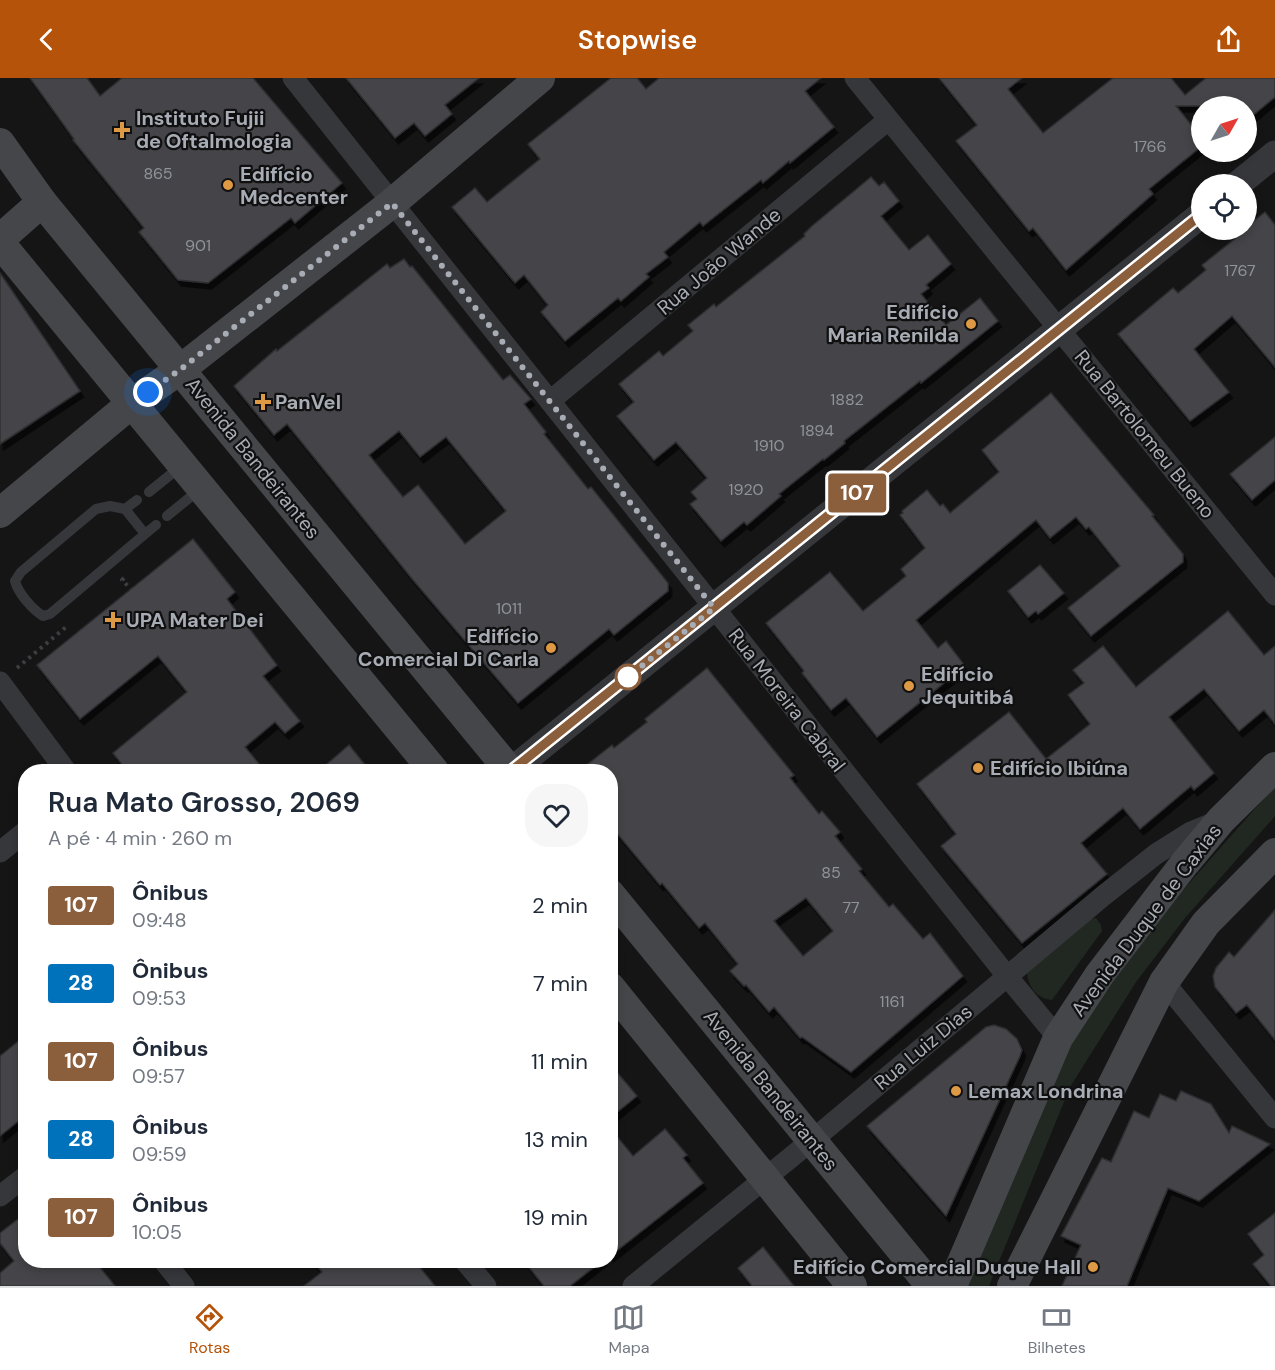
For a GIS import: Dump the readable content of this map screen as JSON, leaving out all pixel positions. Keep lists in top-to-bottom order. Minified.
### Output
{"streets":{"main road":["Avenida Bandeirantes","Avenida Duque de Caxias"],"street":["Rua João Wande","Rua Bartolomeu Bueno","Rua Moreira Cabral","Rua Luiz Dias"]},"crossings":[["Rua João Wande","Rua Bartolomeu Bueno"],["Rua João Wande","Rua Moreira Cabral"],["Avenida Bandeirantes","Rua Luiz Dias"],["Rua Moreira Cabral","Avenida Duque de Caxias"],["Rua Moreira Cabral","Rua Luiz Dias"],["Avenida Duque de Caxias","Rua Luiz Dias"]],"places":{"health":["Instituto Fujii de Oftalmologia","PanVel","UPA Mater Dei"],"other":["Edifício Medcenter","Edifício Maria Renilda","Edifício Comercial Di Carla","Edifício Jequitibá","Edifício Ibiúna","Lemax Londrina","Edifício Comercial Duque Hall"]},"lines":["bus line 107"],"house_numbers":["1766","865","901","1767","1882","1894","1910","1920","1011","85","77","1161"],"north":"top right","page":{"header":"Stopwise","on_map":"107","heading":["Rua Mato Grosso, 2069","A pé · 4 min · 260 m"],"list":[{"mark":"107","name":"Ônibus","note":"09:48","value":"2 min"},{"mark":"28","name":"Ônibus","note":"09:53","value":"7 min"},{"mark":"107","name":"Ônibus","note":"09:57","value":"11 min"},{"mark":"28","name":"Ônibus","note":"09:59","value":"13 min"},{"mark":"107","name":"Ônibus","note":"10:05","value":"19 min"}],"tabs":["Rotas","Mapa","Bilhetes"]}}
